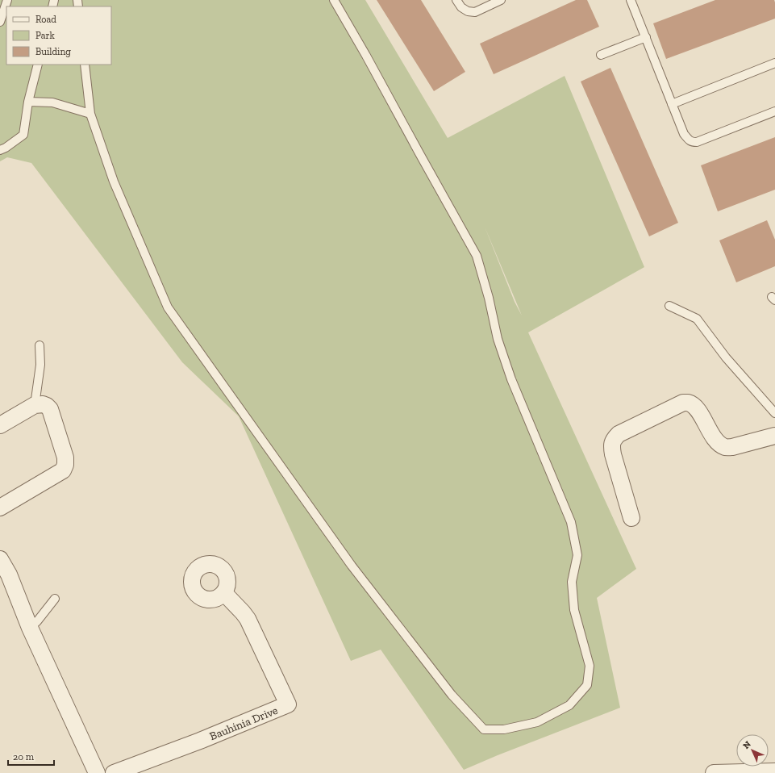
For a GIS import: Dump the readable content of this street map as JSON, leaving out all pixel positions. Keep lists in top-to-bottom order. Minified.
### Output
{"streets":{"street":["Bauhinia Drive"]},"legend":["Road","Park","Building"],"scale_bar":"20 m","north":"top left"}
